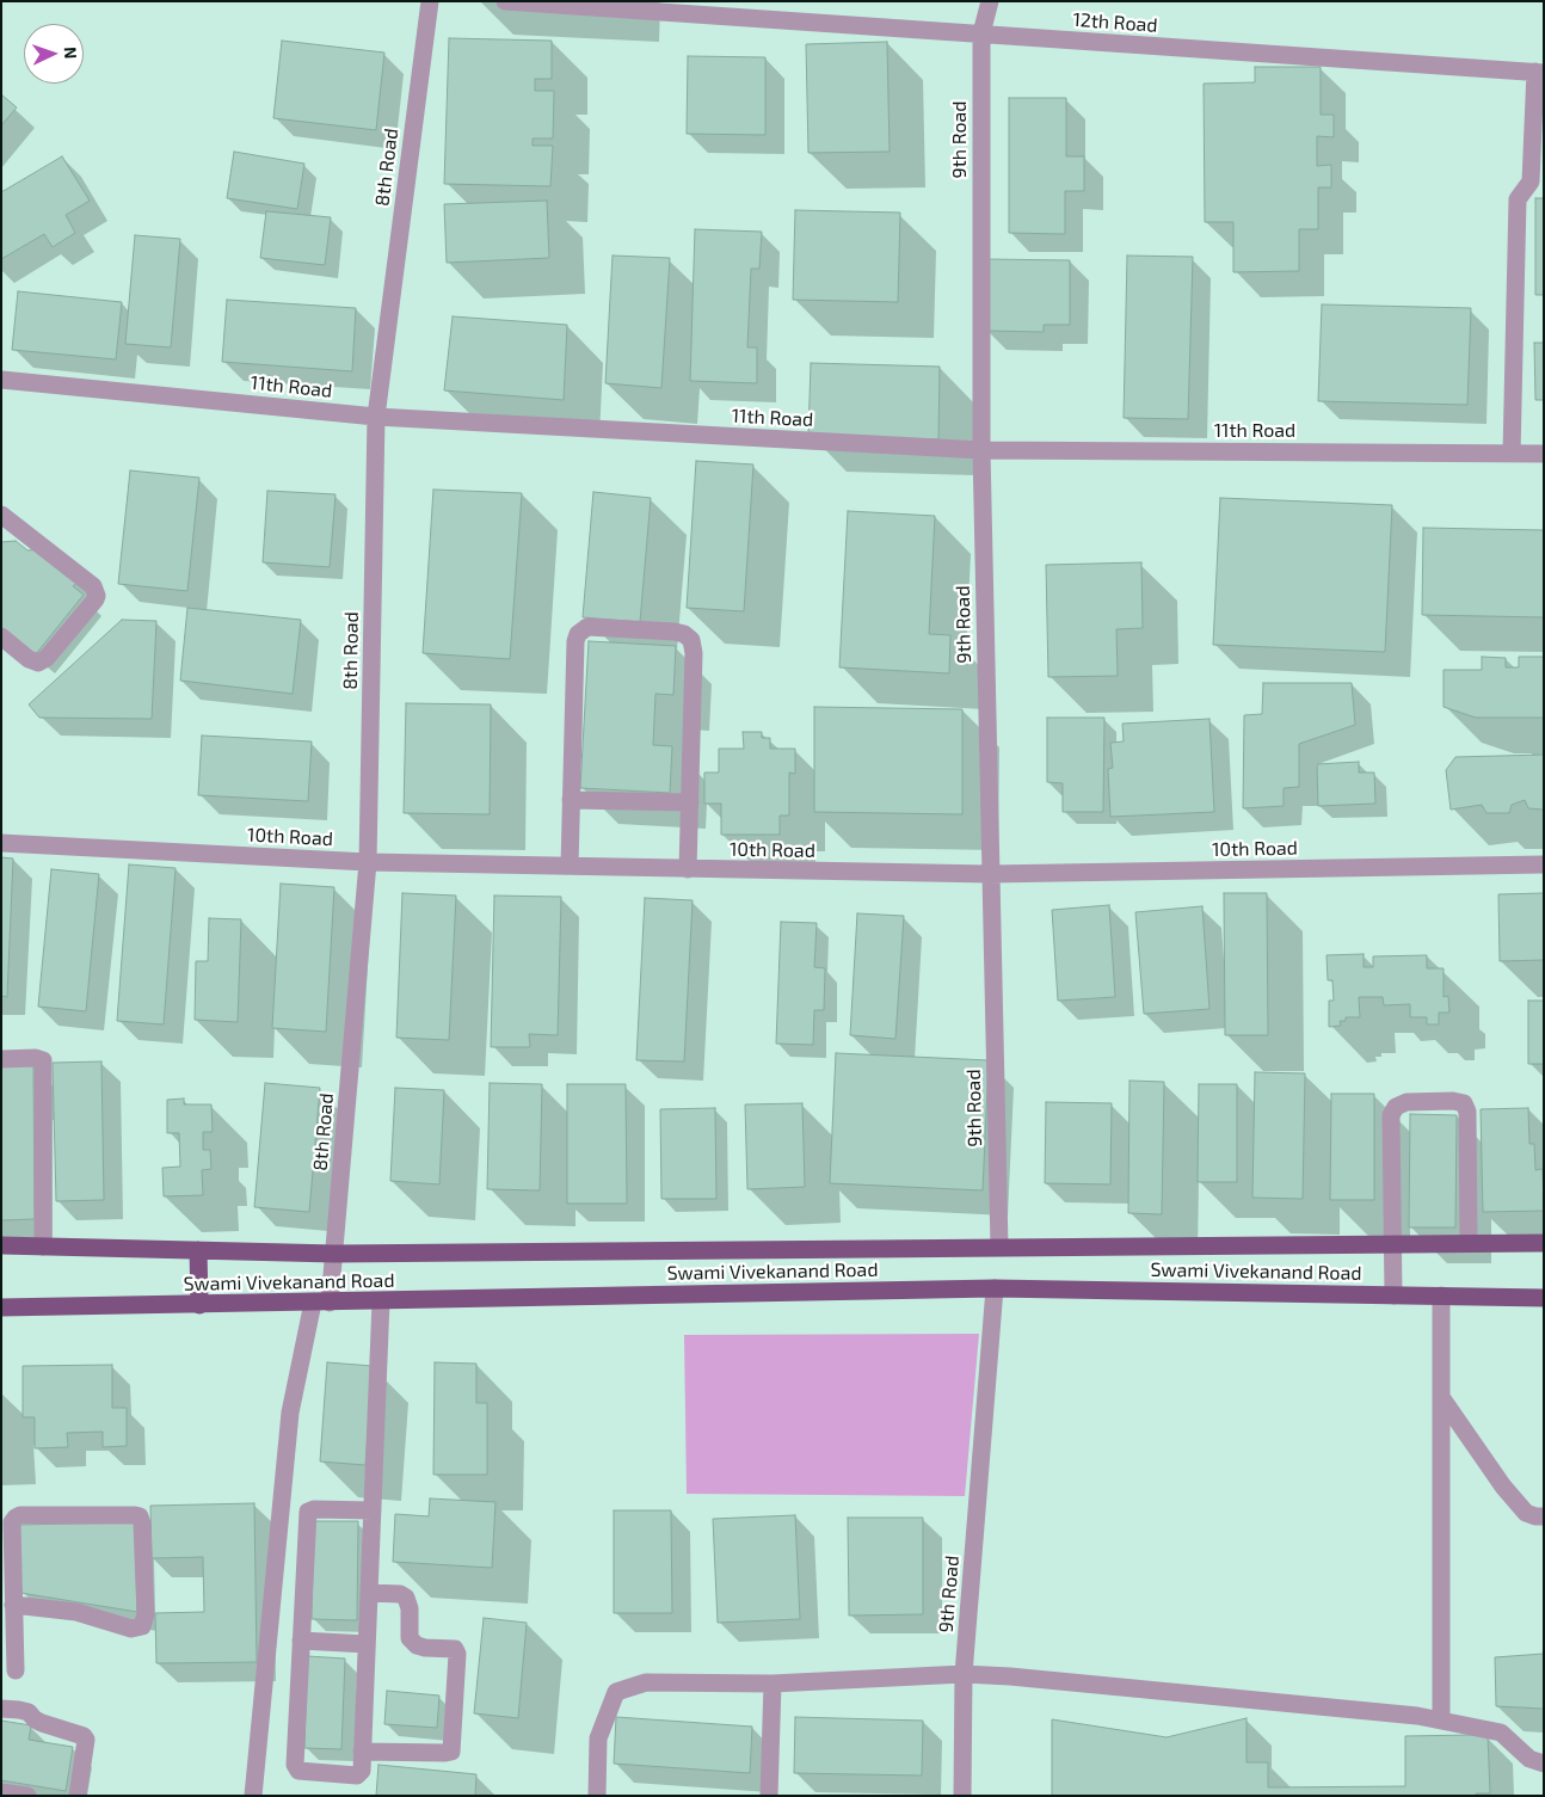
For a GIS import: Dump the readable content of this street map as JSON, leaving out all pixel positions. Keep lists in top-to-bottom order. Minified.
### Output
{"streets":{"main road":["Swami Vivekanand Road"],"street":["12th Road","9th Road","8th Road","11th Road","10th Road"]},"crossings":[["12th Road","9th Road"],["9th Road","11th Road"],["9th Road","10th Road"],["9th Road","Swami Vivekanand Road"],["8th Road","11th Road"],["8th Road","10th Road"],["8th Road","Swami Vivekanand Road"]],"north":"right"}
